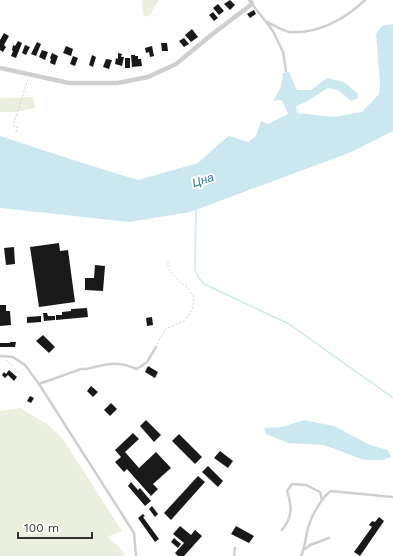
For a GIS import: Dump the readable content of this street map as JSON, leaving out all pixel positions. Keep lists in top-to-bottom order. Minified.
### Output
{"water":["Цна"],"scale_bar":"100 m"}
